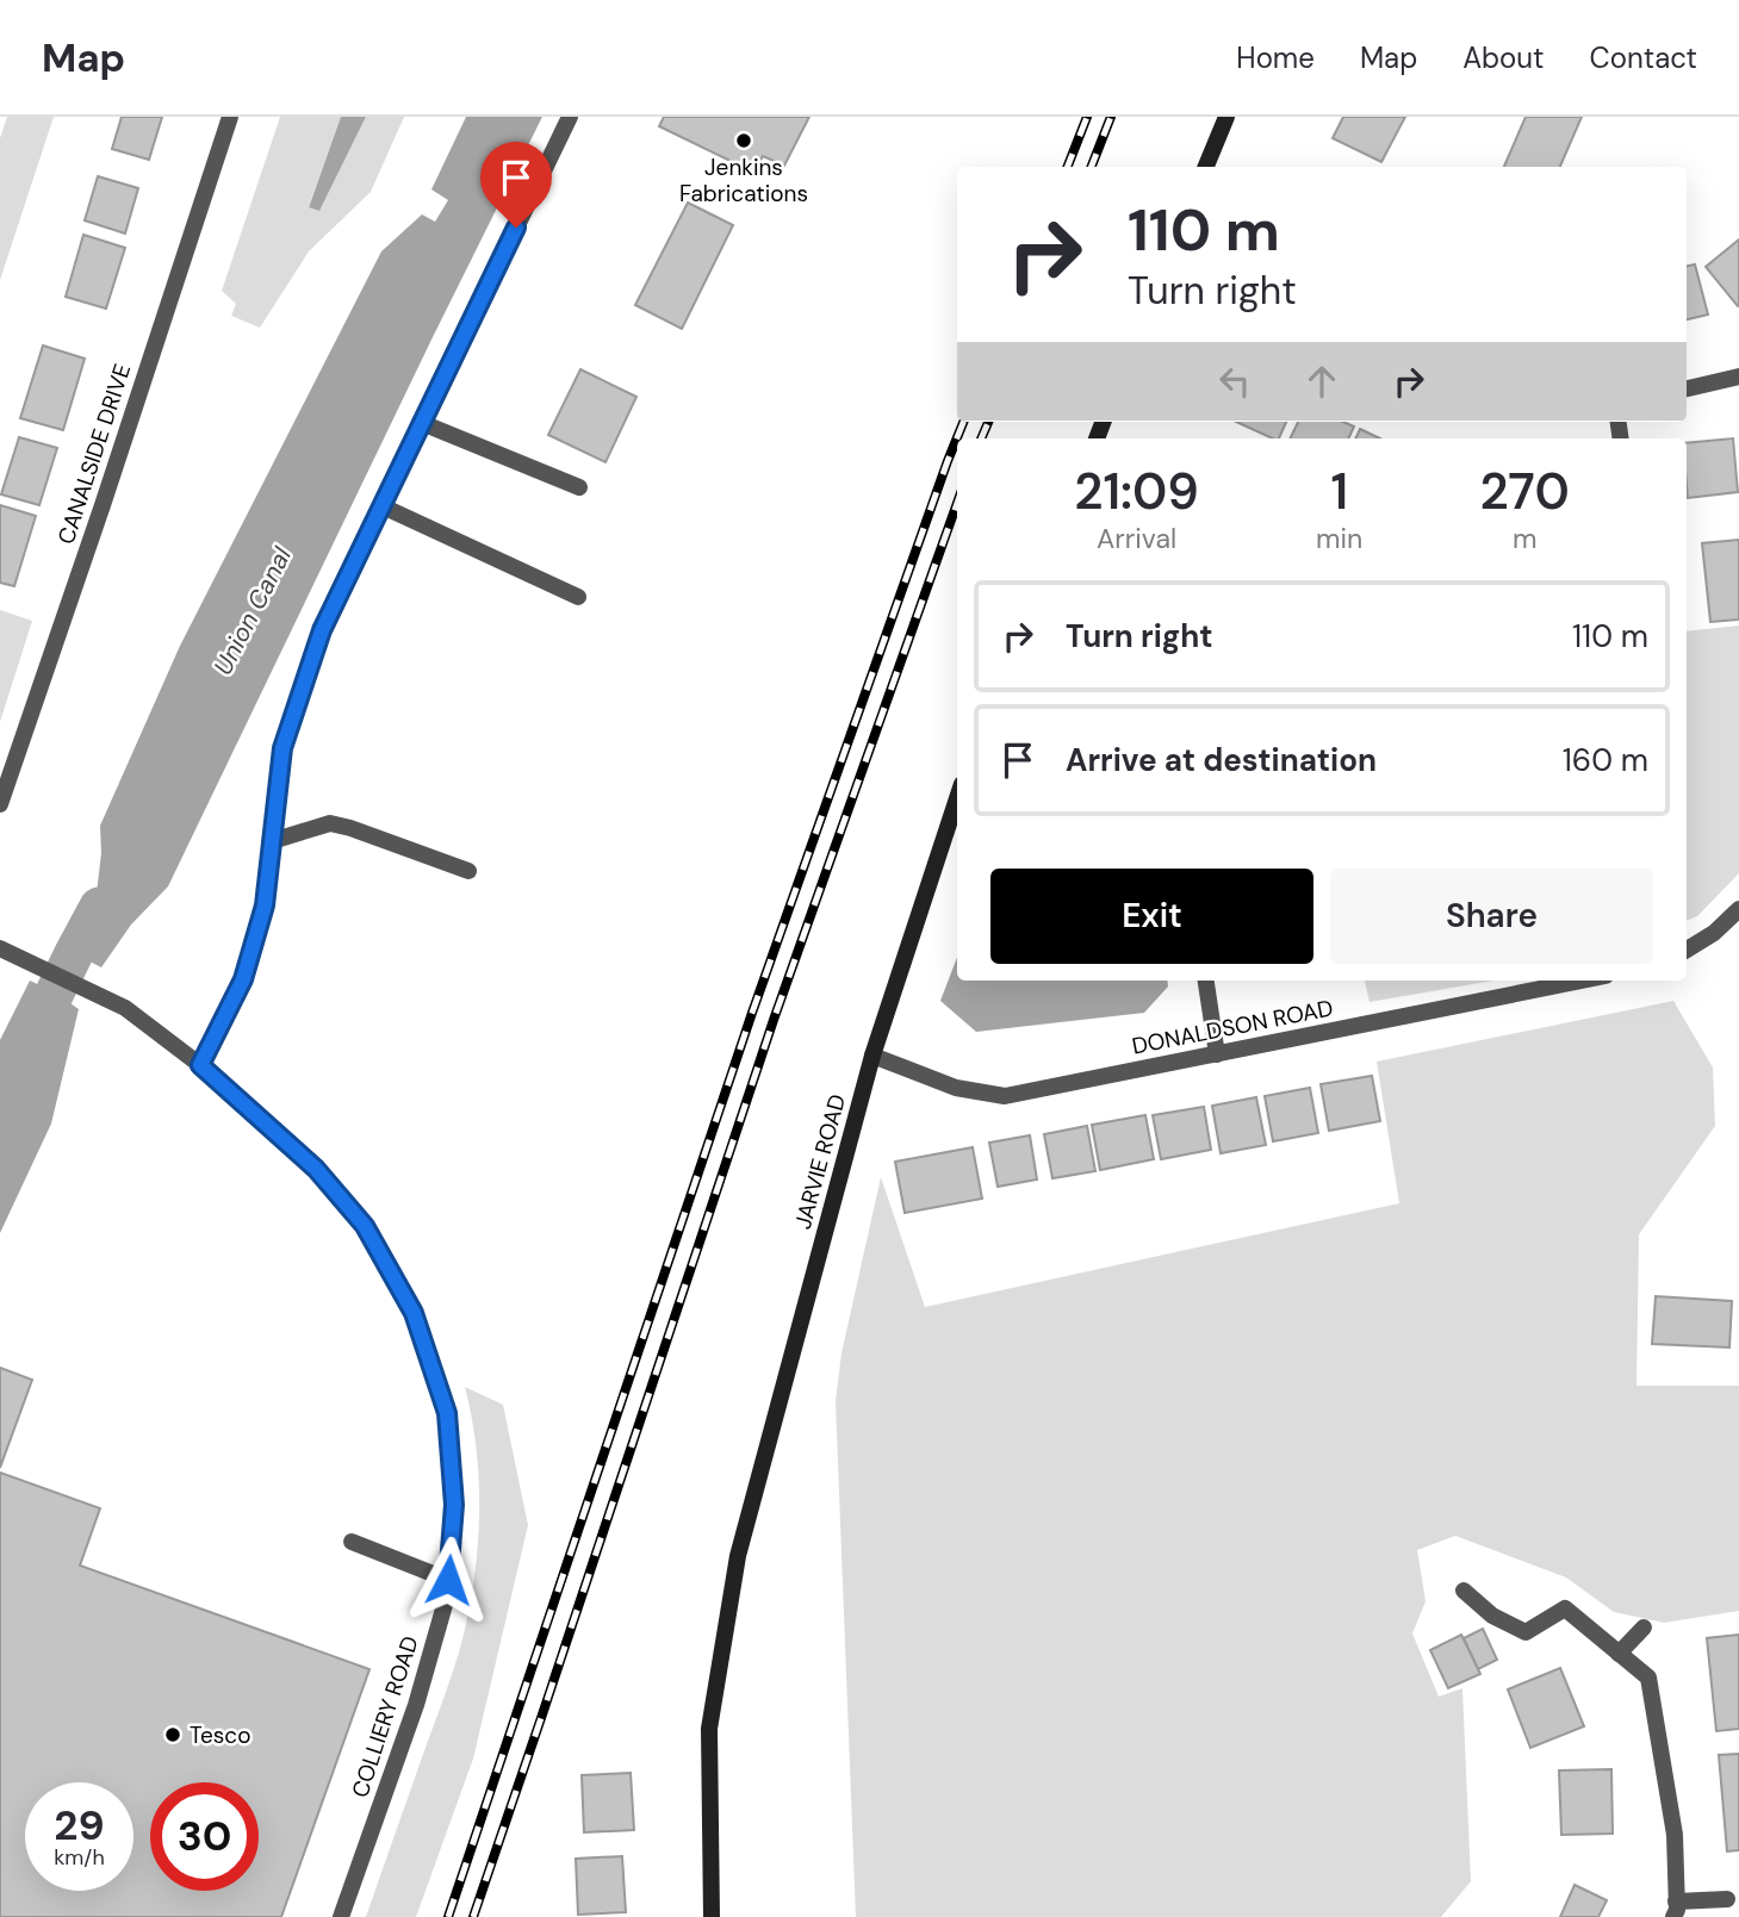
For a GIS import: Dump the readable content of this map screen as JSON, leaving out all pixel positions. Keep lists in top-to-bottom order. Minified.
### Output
{"streets":{"street":["CANALSIDE DRIVE","DONALDSON ROAD","JARVIE ROAD","COLLIERY ROAD"]},"crossings":[["DONALDSON ROAD","JARVIE ROAD"]],"water":["Union Canal"],"places":["Jenkins Fabrications","Tesco"],"page":{"header":"Map","nav":["Home","Map","About","Contact"],"turn":["110 m","Turn right"],"eta":["21:09","Arrival","1","min","270","m"],"list":[{"name":"Turn right","value":"110 m"},{"name":"Arrive at destination","value":"160 m"}],"buttons":["Exit","Share"],"speed":"29 km/h","limit":"30"}}
